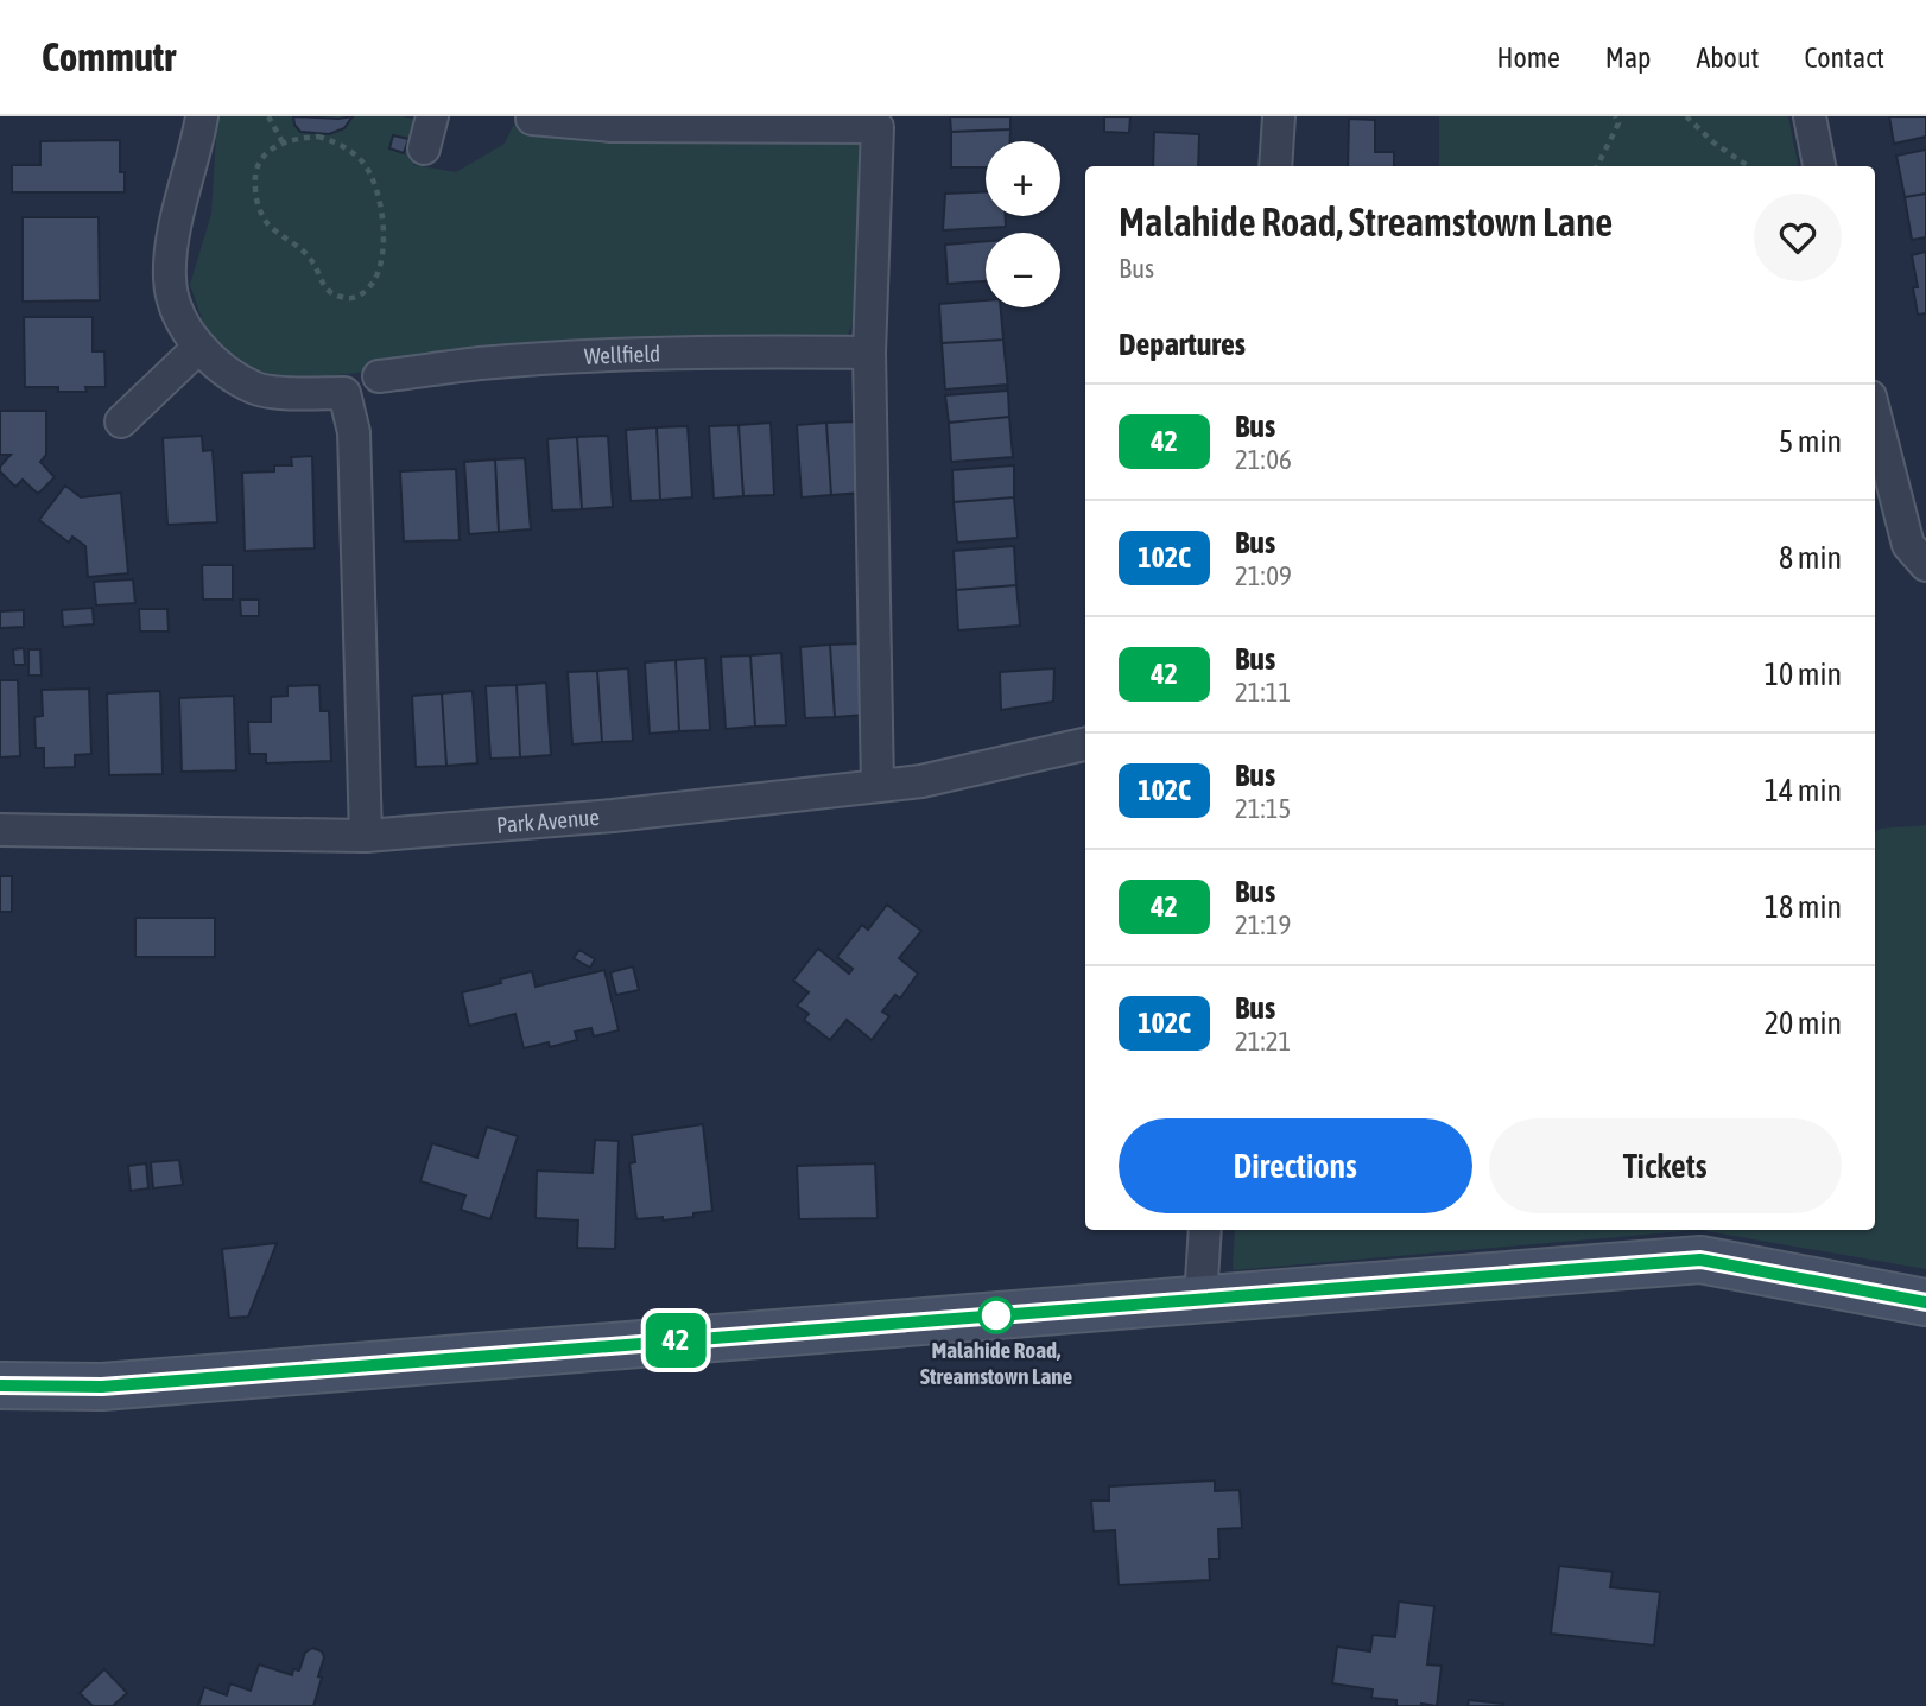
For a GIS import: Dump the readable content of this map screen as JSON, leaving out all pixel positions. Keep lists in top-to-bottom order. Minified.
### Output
{"streets":{"street":["Wellfield","Park Avenue"]},"places":["Malahide Road, Streamstown Lane"],"lines":["bus line 42"],"page":{"header":"Commutr","nav":["Home","Map","About","Contact"],"on_map":"42","map_buttons":["+","−"],"heading":[["Malahide Road, Streamstown Lane","Bus"],"Departures"],"list":[{"mark":"42","name":"Bus","note":"21:06","value":"5 min"},{"mark":"102C","name":"Bus","note":"21:09","value":"8 min"},{"mark":"42","name":"Bus","note":"21:11","value":"10 min"},{"mark":"102C","name":"Bus","note":"21:15","value":"14 min"},{"mark":"42","name":"Bus","note":"21:19","value":"18 min"},{"mark":"102C","name":"Bus","note":"21:21","value":"20 min"}],"buttons":["Directions","Tickets"]}}
